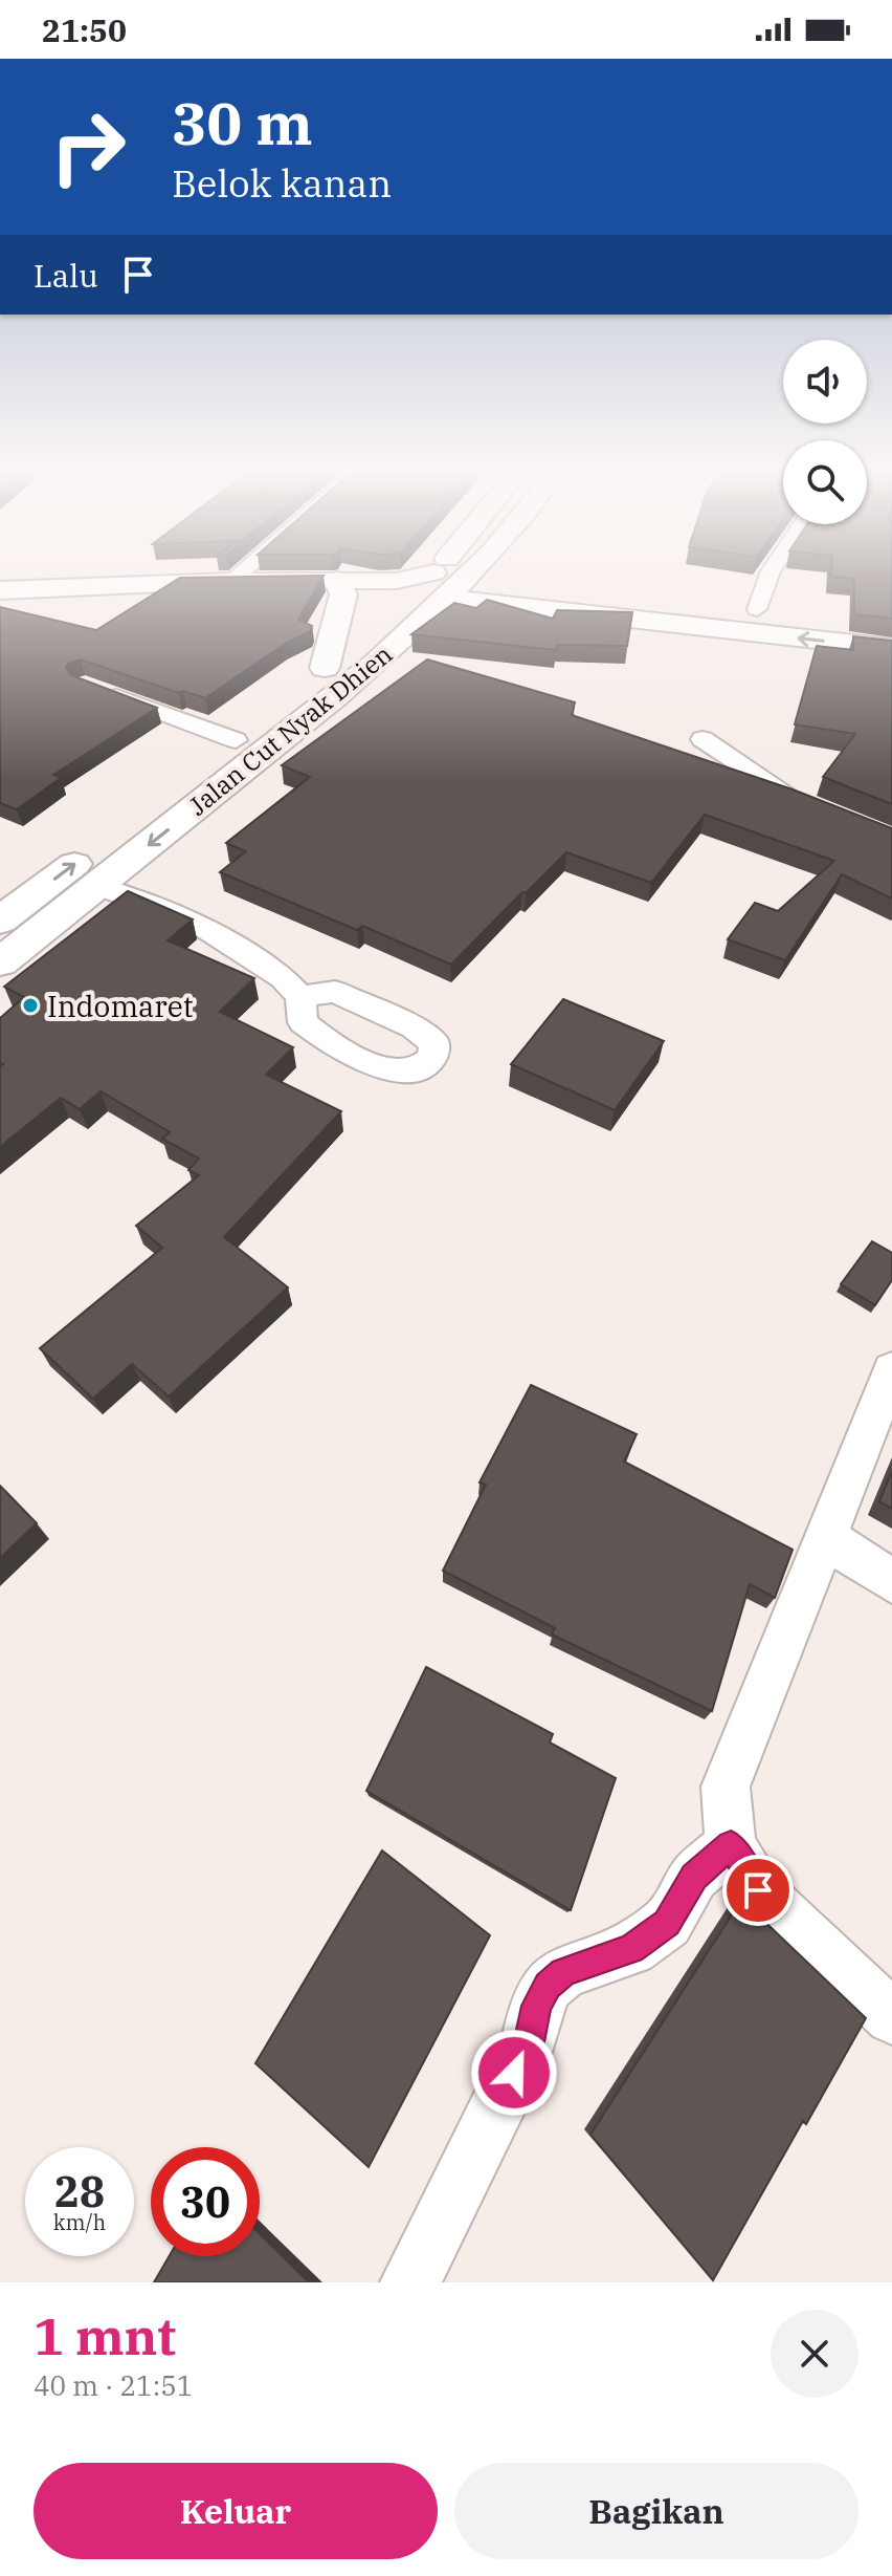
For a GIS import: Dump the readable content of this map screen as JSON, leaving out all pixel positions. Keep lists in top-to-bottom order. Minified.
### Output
{"streets":{"main road":["Jalan Cut Nyak Dhien"]},"places":["Indomaret"],"page":{"status":"21:50","turn":["30 m","Belok kanan"],"then":"Lalu","speed":"28 km/h","limit":"30","heading":["1 mnt","40 m · 21:51"],"buttons":["Keluar","Bagikan"]}}
